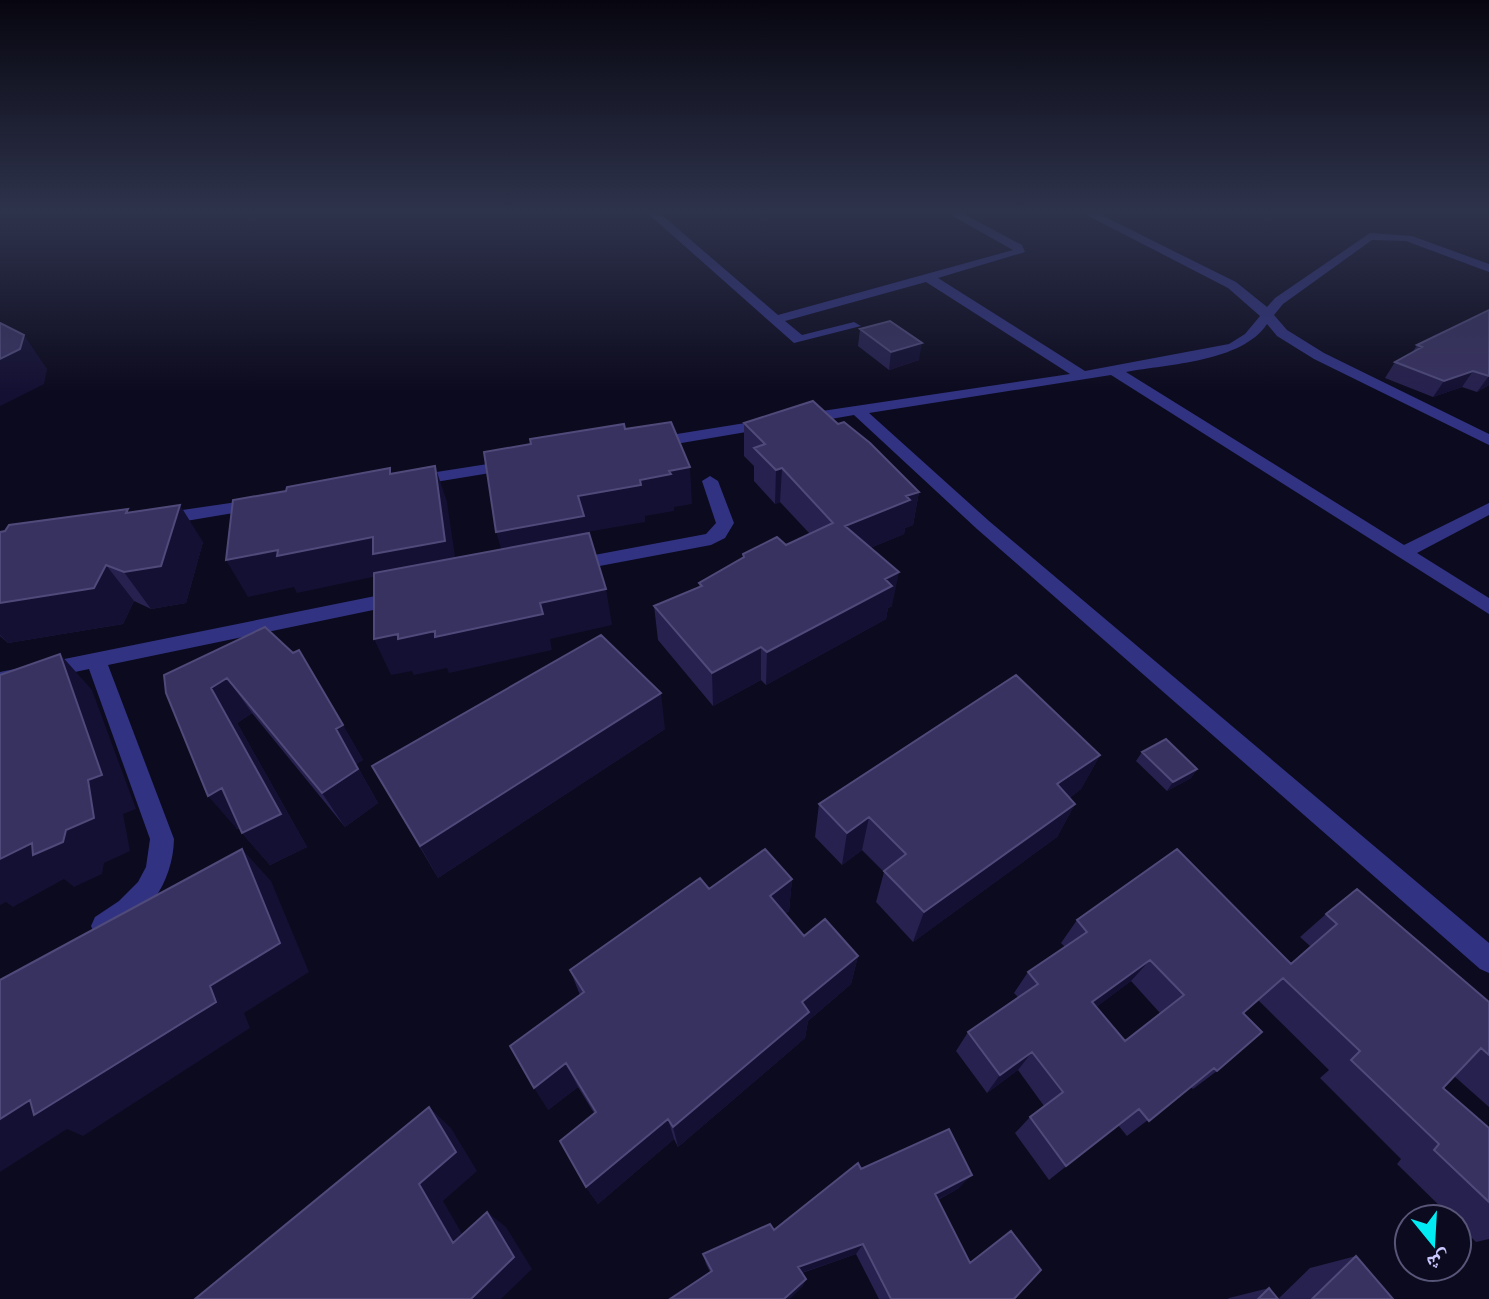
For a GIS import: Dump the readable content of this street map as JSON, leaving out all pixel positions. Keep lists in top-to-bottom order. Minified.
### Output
{"north":"bottom"}
